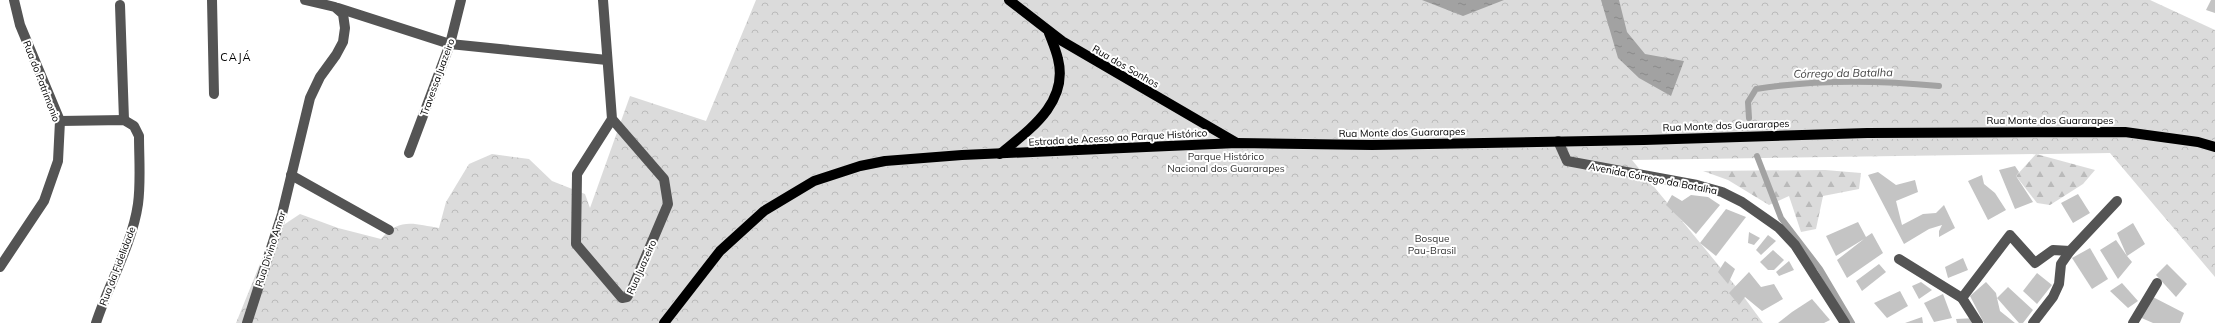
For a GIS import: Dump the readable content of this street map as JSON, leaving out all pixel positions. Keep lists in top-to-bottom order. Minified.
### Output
{"streets":{"main road":["Rua dos Sonhos","Rua Monte dos Guararapes","Estrada de Acesso ao Parque Histórico"],"street":["Travessa Juazeiro","Rua do Patrimonio","Avenida Córrego da Batalha","Rua Divino Amor","Rua da Fidelidade","Rua Juazeiro"]},"crossings":[["Rua dos Sonhos","Rua Monte dos Guararapes"],["Rua dos Sonhos","Estrada de Acesso ao Parque Histórico"],["Rua Monte dos Guararapes","Estrada de Acesso ao Parque Histórico"],["Rua Monte dos Guararapes","Avenida Córrego da Batalha"]],"districts":["CAJÁ"],"water":["Córrego da Batalha"],"parks":["Parque Histórico Nacional dos Guararapes","Bosque Pau-Brasil"]}
